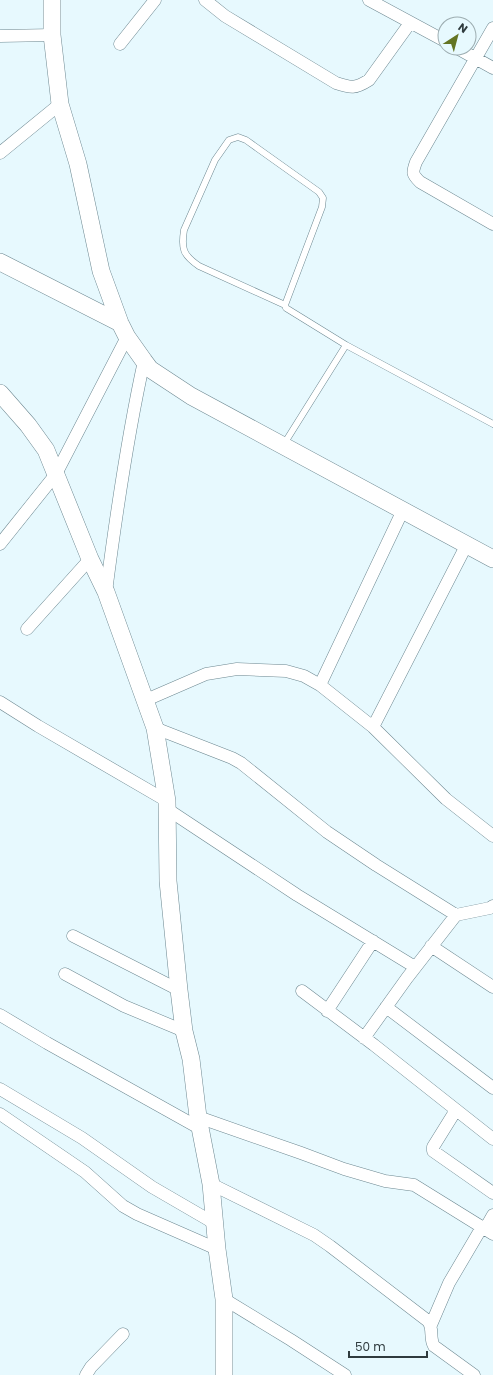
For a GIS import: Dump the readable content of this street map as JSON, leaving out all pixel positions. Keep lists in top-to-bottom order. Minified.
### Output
{"scale_bar":"50 m","north":"top right"}
